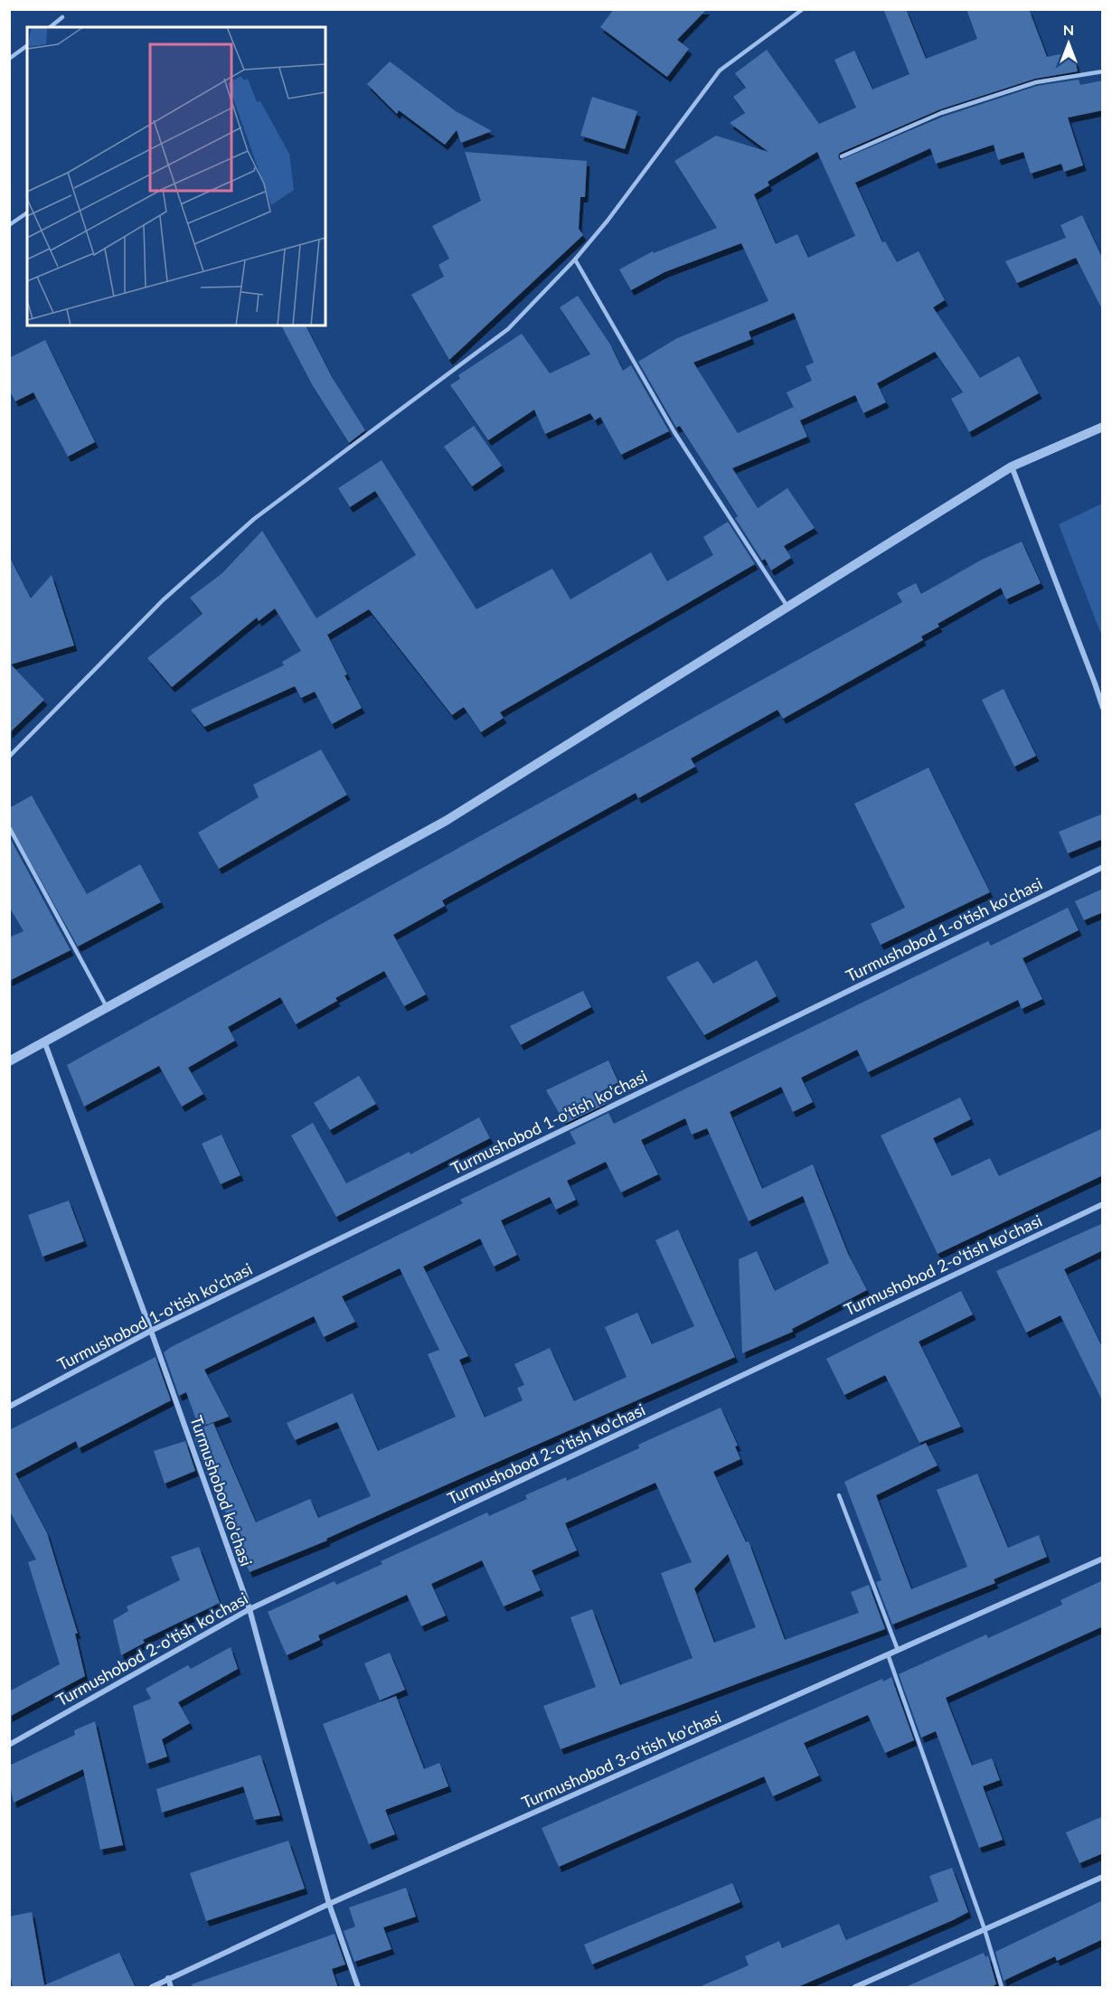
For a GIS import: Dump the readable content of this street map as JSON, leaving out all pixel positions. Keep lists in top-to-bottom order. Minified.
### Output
{"streets":{"street":["Turmushobod 1-o'tish ko'chasi","Turmushobod 2-o'tish ko'chasi","Turmushobod ko'chasi","Turmushobod 3-o'tish ko'chasi"]},"crossings":[["Turmushobod 1-o'tish ko'chasi","Turmushobod ko'chasi"],["Turmushobod 2-o'tish ko'chasi","Turmushobod ko'chasi"],["Turmushobod ko'chasi","Turmushobod 3-o'tish ko'chasi"]],"north":"top"}
